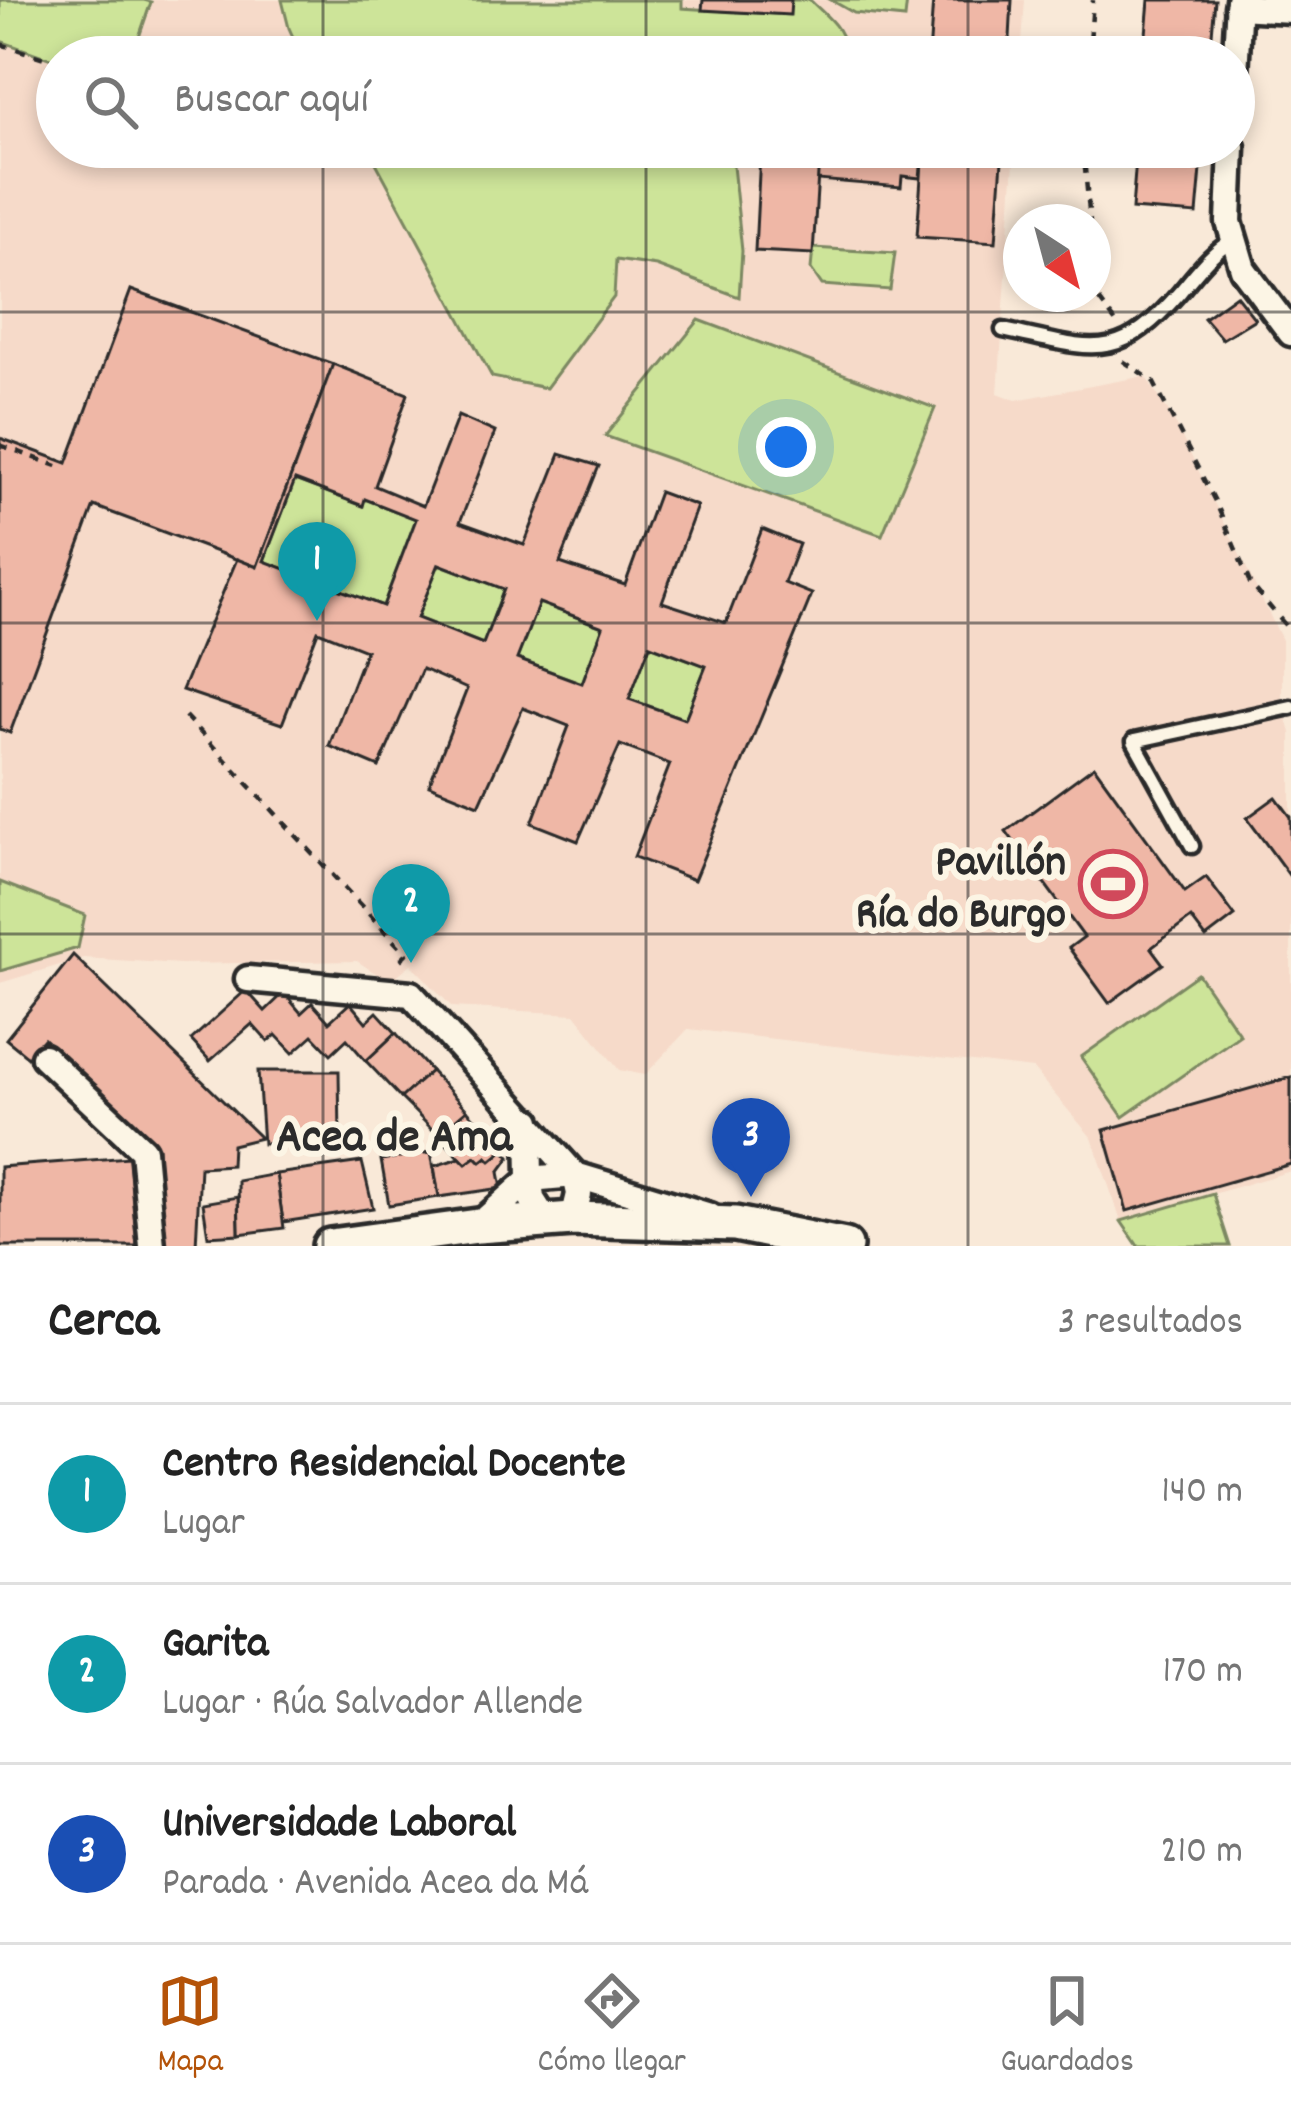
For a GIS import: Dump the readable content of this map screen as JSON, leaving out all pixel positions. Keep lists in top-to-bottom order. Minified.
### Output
{"districts":["Acea de Ama"],"places":{"sports":["Pavillón Ría do Burgo"]},"north":"bottom right","page":{"search":"Buscar aquí","pins":["1","2","3"],"heading":["Cerca","3 resultados"],"list":[{"mark":"1","name":"Centro Residencial Docente","note":"Lugar","value":"140 m"},{"mark":"2","name":"Garita","note":"Lugar · Rúa Salvador Allende","value":"170 m"},{"mark":"3","name":"Universidade Laboral","note":"Parada · Avenida Acea da Má","value":"210 m"}],"nav":["Mapa","Cómo llegar","Guardados"]}}
